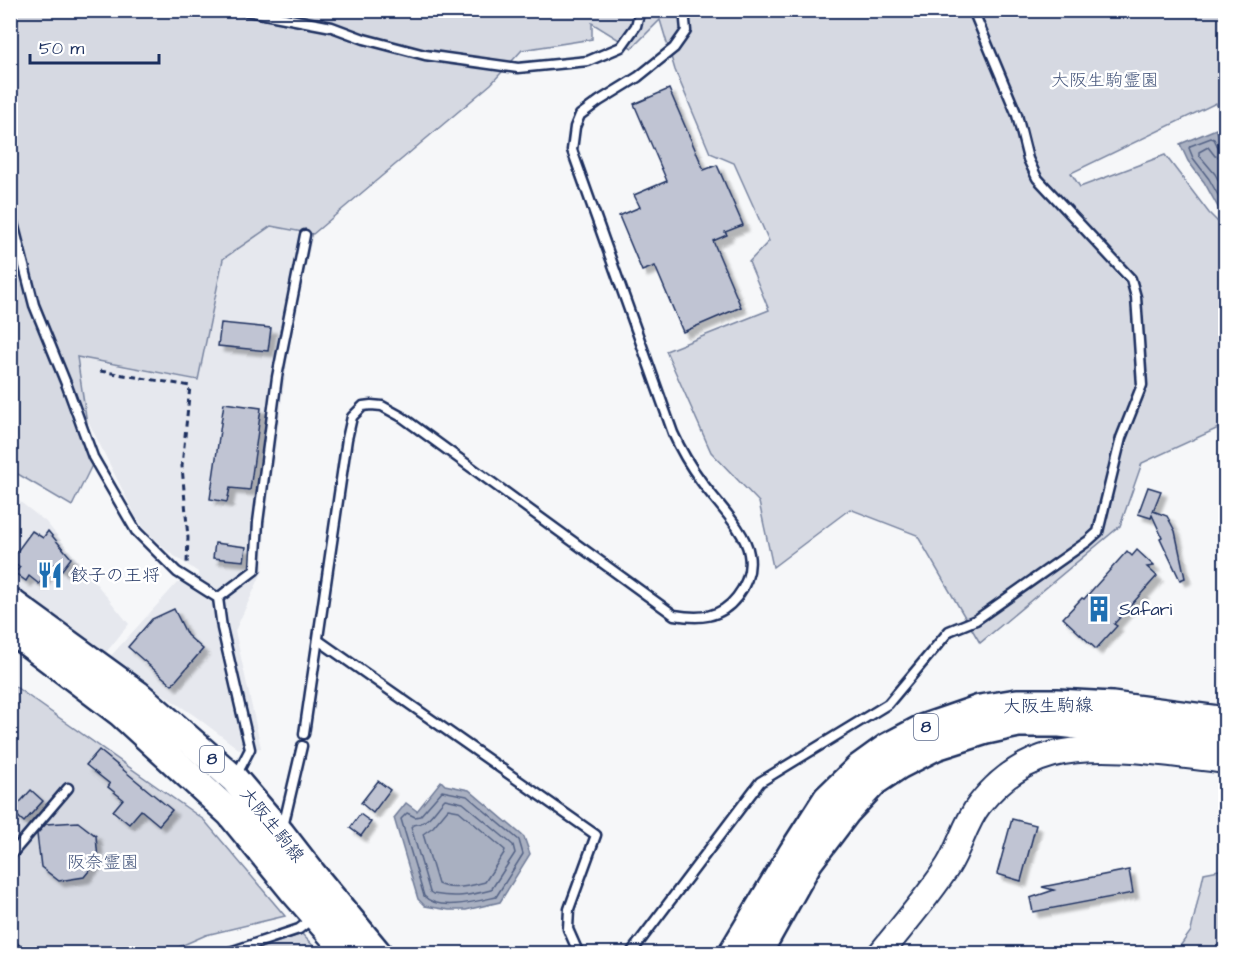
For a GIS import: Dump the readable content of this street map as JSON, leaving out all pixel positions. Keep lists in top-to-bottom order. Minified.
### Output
{"streets":{"main road":["大阪生駒線","8"]},"parks":["大阪生駒霊園","阪奈霊園"],"places":{"restaurant":["餃子の王将"],"building":["Safari"]},"scale_bar":"50 m"}
